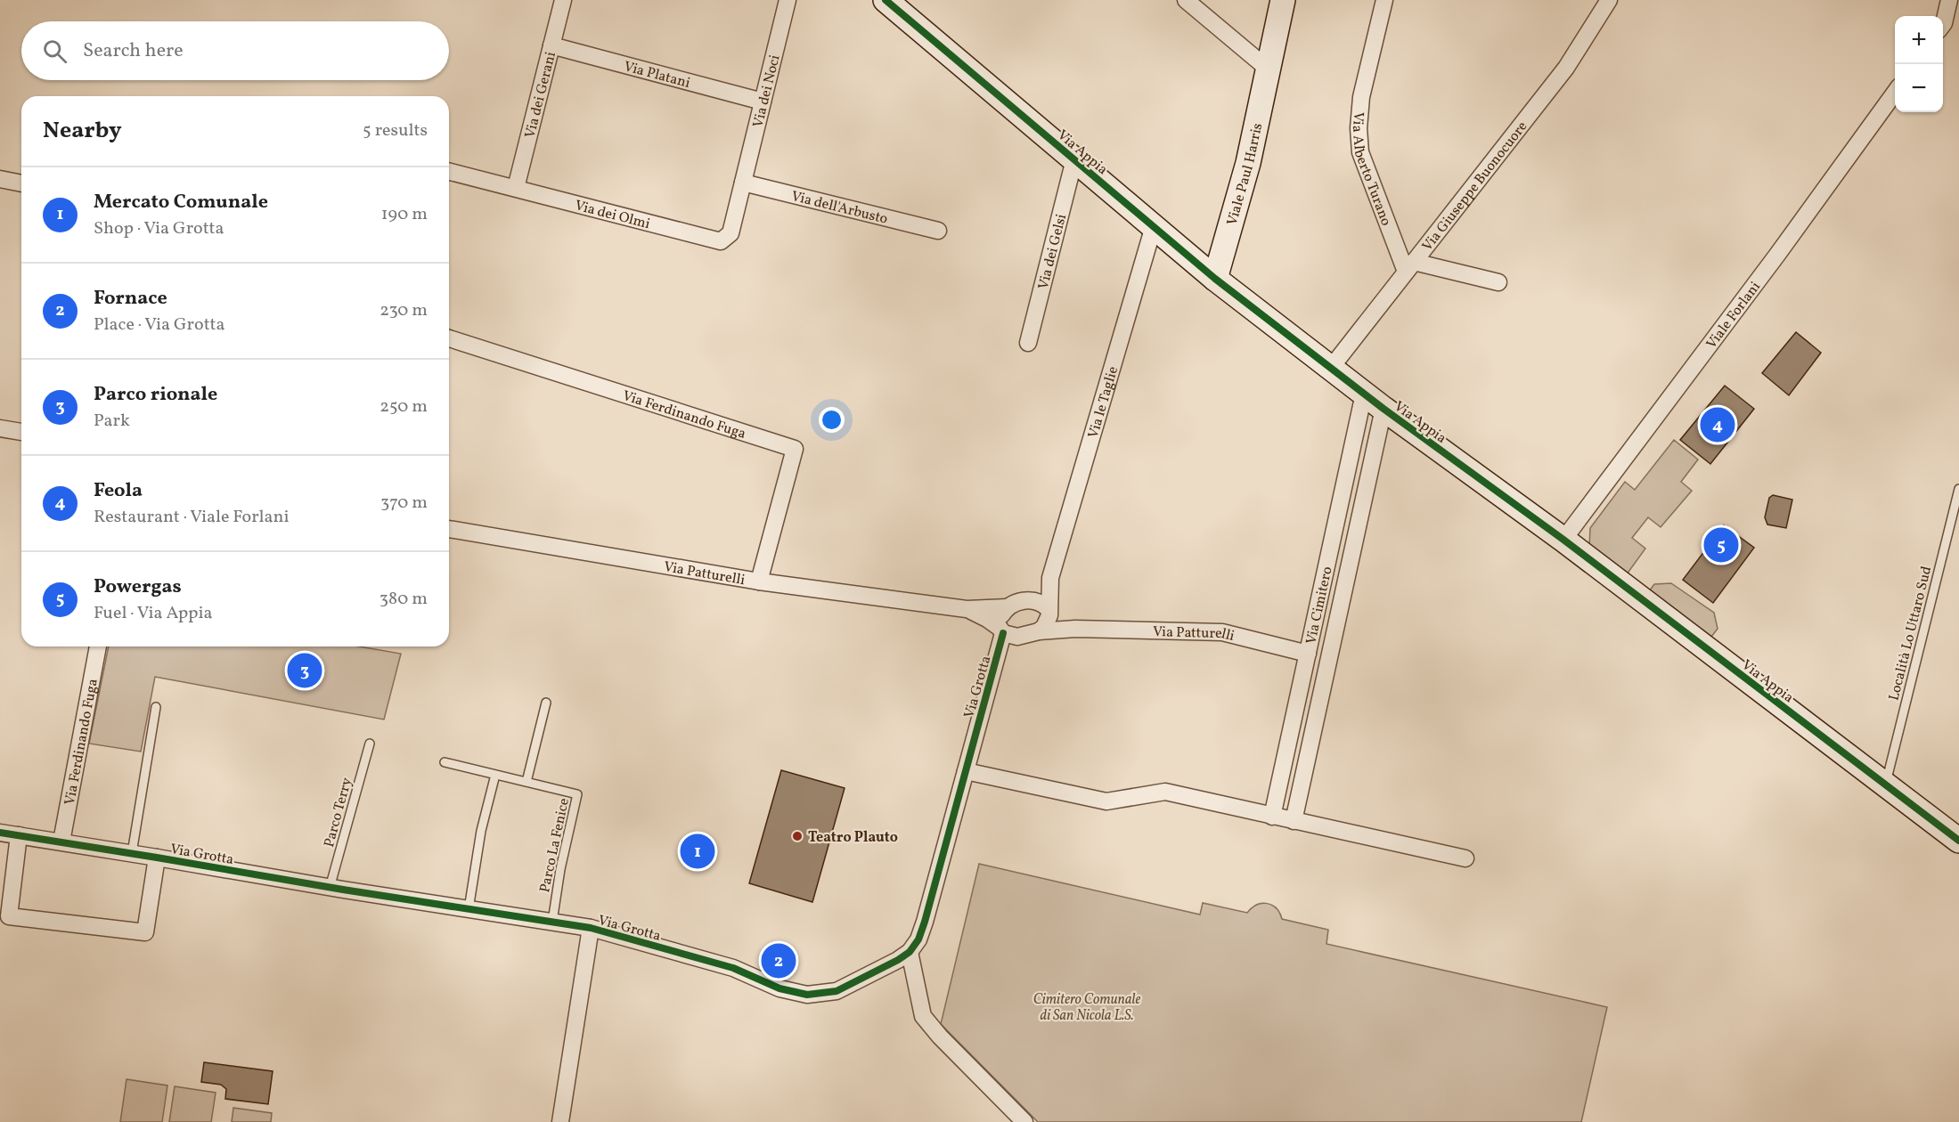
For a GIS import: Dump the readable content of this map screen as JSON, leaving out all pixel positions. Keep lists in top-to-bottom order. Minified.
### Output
{"streets":{"street":["Via Platani","Via dei Noci","Via dei Gerani","Via Appia","Via Alberto Turano","Viale Paul Harris","Via Giuseppe Buonocuore","Via dell'Arbusto","Via dei Olmi","Via dei Gelsi","Viale Forlani","Via le Taglie","Via Ferdinando Fuga","Via Patturelli","Via Cimitero","Via Grotta"],"lane":["Località Lo Uttaro Sud","Parco Terry","Parco La Fenice"]},"crossings":[["Via Platani","Via dei Noci"],["Via Platani","Via dei Gerani"],["Via dei Noci","Via dell'Arbusto"],["Via dei Noci","Via dei Olmi"],["Via dei Gerani","Via dei Olmi"],["Via Appia","Viale Paul Harris"],["Via Appia","Via Giuseppe Buonocuore"],["Via Appia","Via dei Gelsi"],["Via Appia","Viale Forlani"],["Via Appia","Via le Taglie"],["Via Appia","Via Cimitero"],["Via Appia","Località Lo Uttaro Sud"],["Via Alberto Turano","Via Giuseppe Buonocuore"],["Via dell'Arbusto","Via dei Olmi"],["Via le Taglie","Via Patturelli"],["Via le Taglie","Via Grotta"],["Via Ferdinando Fuga","Via Patturelli"],["Via Ferdinando Fuga","Via Grotta"],["Via Patturelli","Via Cimitero"],["Via Patturelli","Via Grotta"],["Via Grotta","Parco Terry"],["Via Grotta","Parco La Fenice"]],"parks":["Cimitero Comunale di San Nicola L.S."],"places":["Teatro Plauto"],"page":{"map_buttons":["+","−"],"search":"Search here","heading":["Nearby","5 results"],"list":[{"mark":"1","name":"Mercato Comunale","note":"Shop · Via Grotta","value":"190 m"},{"mark":"2","name":"Fornace","note":"Place · Via Grotta","value":"230 m"},{"mark":"3","name":"Parco rionale","note":"Park","value":"250 m"},{"mark":"4","name":"Feola","note":"Restaurant · Viale Forlani","value":"370 m"},{"mark":"5","name":"Powergas","note":"Fuel · Via Appia","value":"380 m"}],"pins":["4","5","3","1","2"]}}
